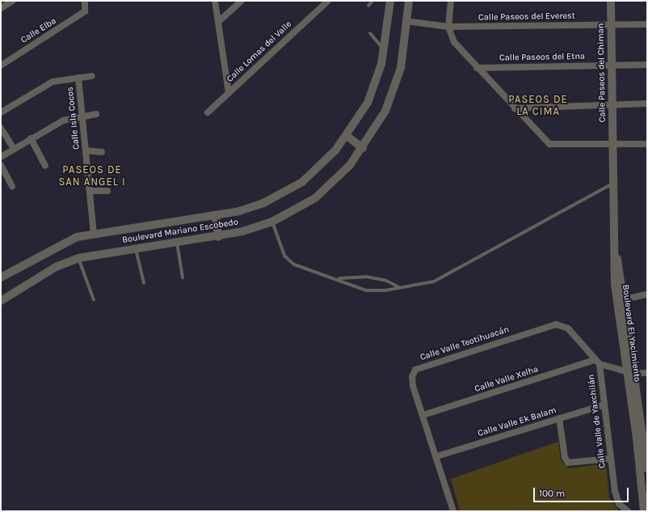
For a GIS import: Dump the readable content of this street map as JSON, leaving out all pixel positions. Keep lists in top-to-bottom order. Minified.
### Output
{"streets":{"street":["Calle Paseos del Everest","Calle Elba","Calle Lomas del Valle","Calle Paseos del Etna","Calle Paseos del Chiman","Calle Isla Cocos","Boulevard Mariano Escobedo","Boulevard El Yacimiento","Calle Valle Teotihuacán","Calle Valle Xelha","Calle Valle de Yaxchilán","Calle Valle Ek Balam"]},"crossings":[["Calle Paseos del Everest","Calle Paseos del Chiman"],["Calle Paseos del Everest","Boulevard Mariano Escobedo"],["Calle Paseos del Etna","Calle Paseos del Chiman"],["Calle Paseos del Chiman","Boulevard El Yacimiento"],["Calle Isla Cocos","Boulevard Mariano Escobedo"],["Calle Valle Teotihuacán","Calle Valle Xelha"],["Calle Valle Teotihuacán","Calle Valle de Yaxchilán"],["Calle Valle Teotihuacán","Calle Valle Ek Balam"],["Calle Valle Xelha","Calle Valle de Yaxchilán"],["Calle Valle de Yaxchilán","Calle Valle Ek Balam"]],"districts":["PASEOS DE LA CIMA","PASEOS DE SAN ANGEL I"],"scale_bar":"100 m"}
